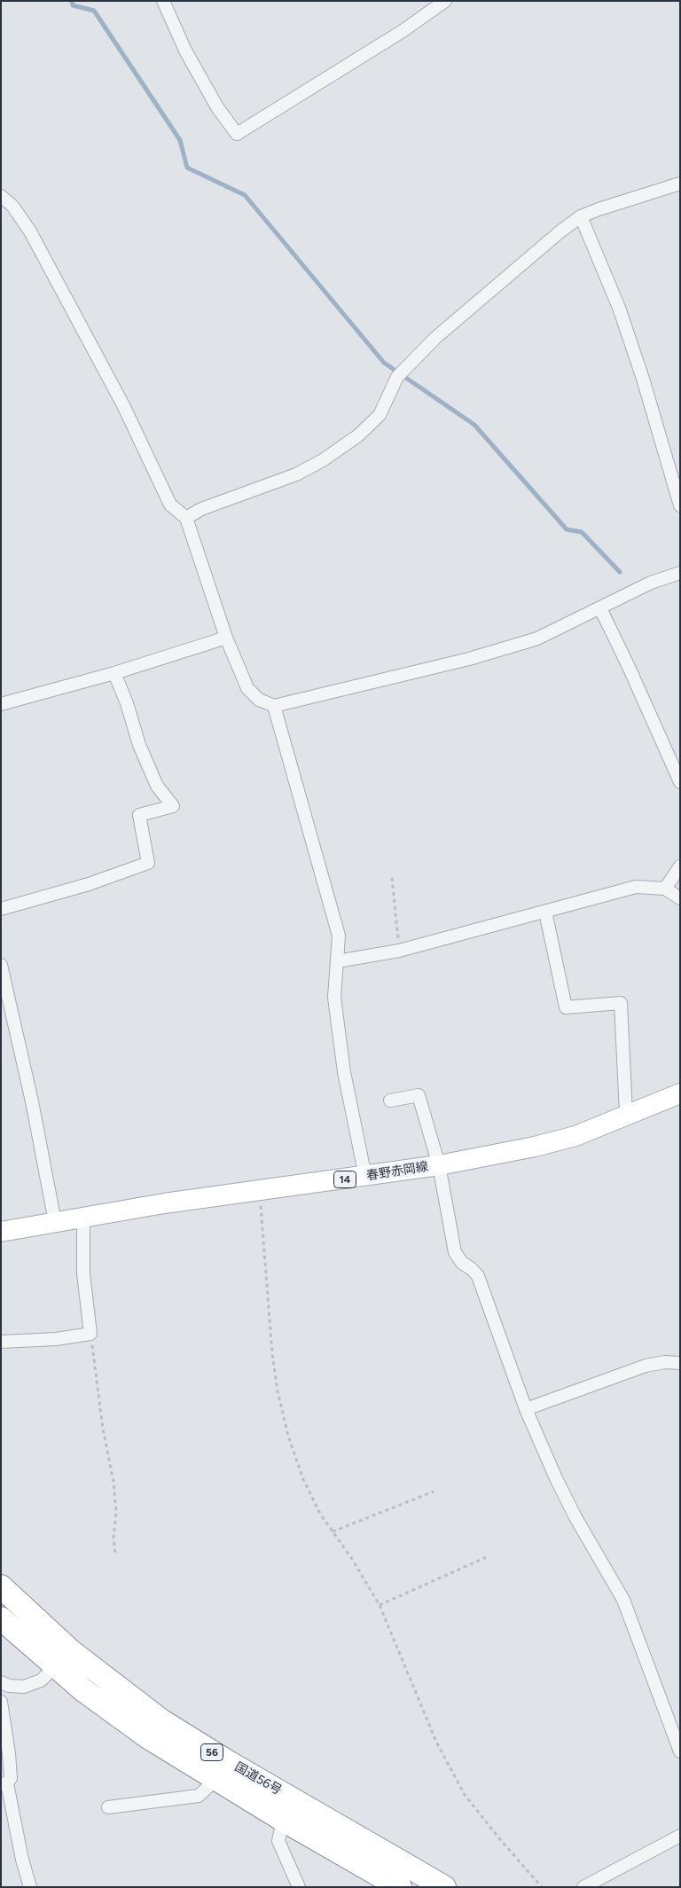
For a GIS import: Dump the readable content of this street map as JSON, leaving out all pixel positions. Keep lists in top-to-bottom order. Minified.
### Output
{"streets":{"highway":["56","国道56号"],"main road":["春野赤岡線","14"]}}
